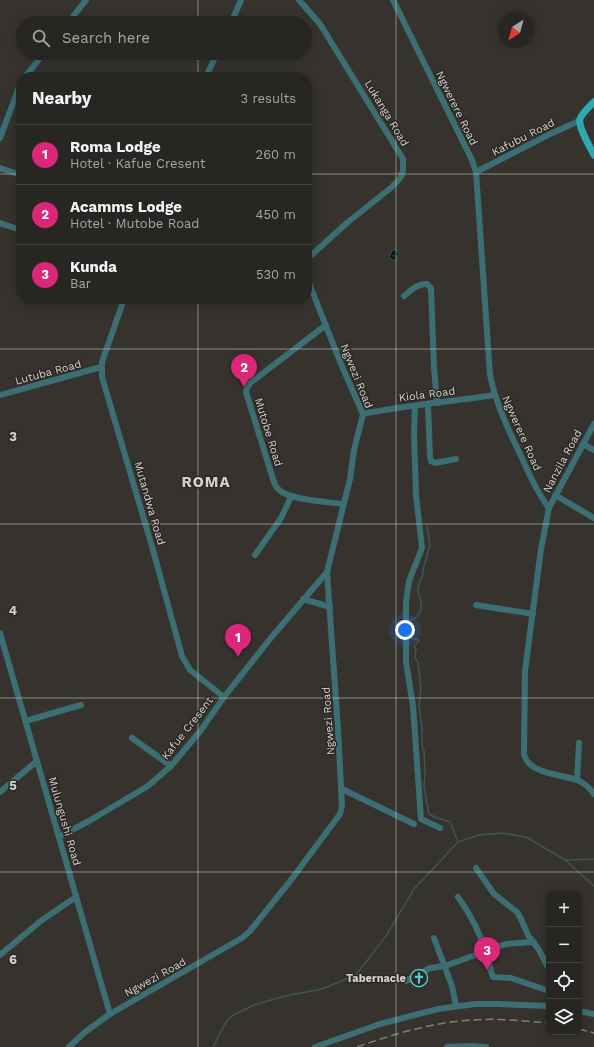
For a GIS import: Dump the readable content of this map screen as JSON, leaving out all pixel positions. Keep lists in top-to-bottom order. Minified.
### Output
{"streets":{"street":["Ngwerere Road","Lukanga Road","Kafubu Road","Lutuba Road","Ngwezi Road","Kiola Road","Mutobe Road","Nanzila Road","Mutandwa Road","Kafue Cresent","Mulungushi Road"]},"crossings":[["Ngwerere Road","Kafubu Road"],["Ngwerere Road","Kiola Road"],["Ngwerere Road","Nanzila Road"],["Lutuba Road","Mutandwa Road"],["Ngwezi Road","Kiola Road"],["Ngwezi Road","Mutobe Road"],["Ngwezi Road","Kafue Cresent"],["Ngwezi Road","Mulungushi Road"],["Mutandwa Road","Kafue Cresent"],["Kafue Cresent","Mulungushi Road"]],"districts":["ROMA"],"places":{"church":["Tabernacle"]},"north":"bottom left","page":{"search":"Search here","heading":["Nearby","3 results"],"list":[{"mark":"1","name":"Roma Lodge","note":"Hotel · Kafue Cresent","value":"260 m"},{"mark":"2","name":"Acamms Lodge","note":"Hotel · Mutobe Road","value":"450 m"},{"mark":"3","name":"Kunda","note":"Bar","value":"530 m"}],"pins":["2","1","3"],"map_buttons":["+","−"]},"grid":{"rows":["3","4","5","6"]}}
